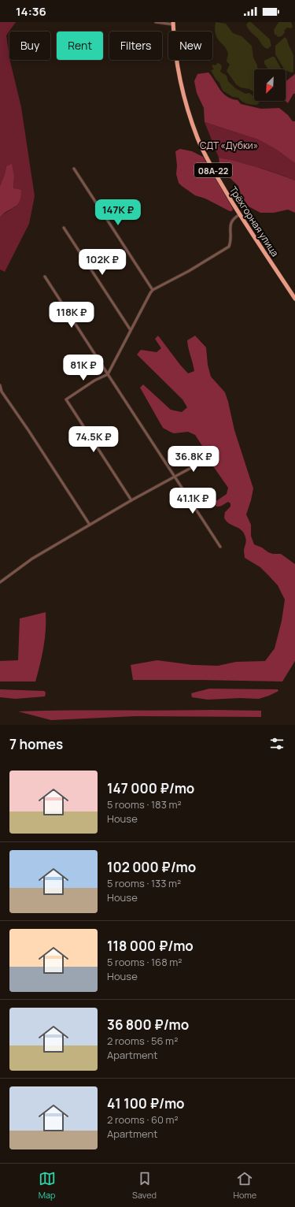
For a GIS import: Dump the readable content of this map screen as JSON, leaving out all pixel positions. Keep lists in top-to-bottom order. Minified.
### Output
{"streets":{"highway":["08А-22","Трёхгорная улица"]},"parks":["СДТ «Дубки»"],"north":"bottom left","page":{"status":"14:36","chip":["Buy","Rent","Filters","New"],"price":["147K ₽","102K ₽","118K ₽","81K ₽","74.5K ₽","36.8K ₽","41.1K ₽"],"heading":"7 homes","list":[{"name":"147 000 ₽/mo","note":"5 rooms · 183 m² · House"},{"name":"102 000 ₽/mo","note":"5 rooms · 133 m² · House"},{"name":"118 000 ₽/mo","note":"5 rooms · 168 m² · House"},{"name":"36 800 ₽/mo","note":"2 rooms · 56 m² · Apartment"},{"name":"41 100 ₽/mo","note":"2 rooms · 60 m² · Apartment"}],"tabs":["Map","Saved","Home"]}}
